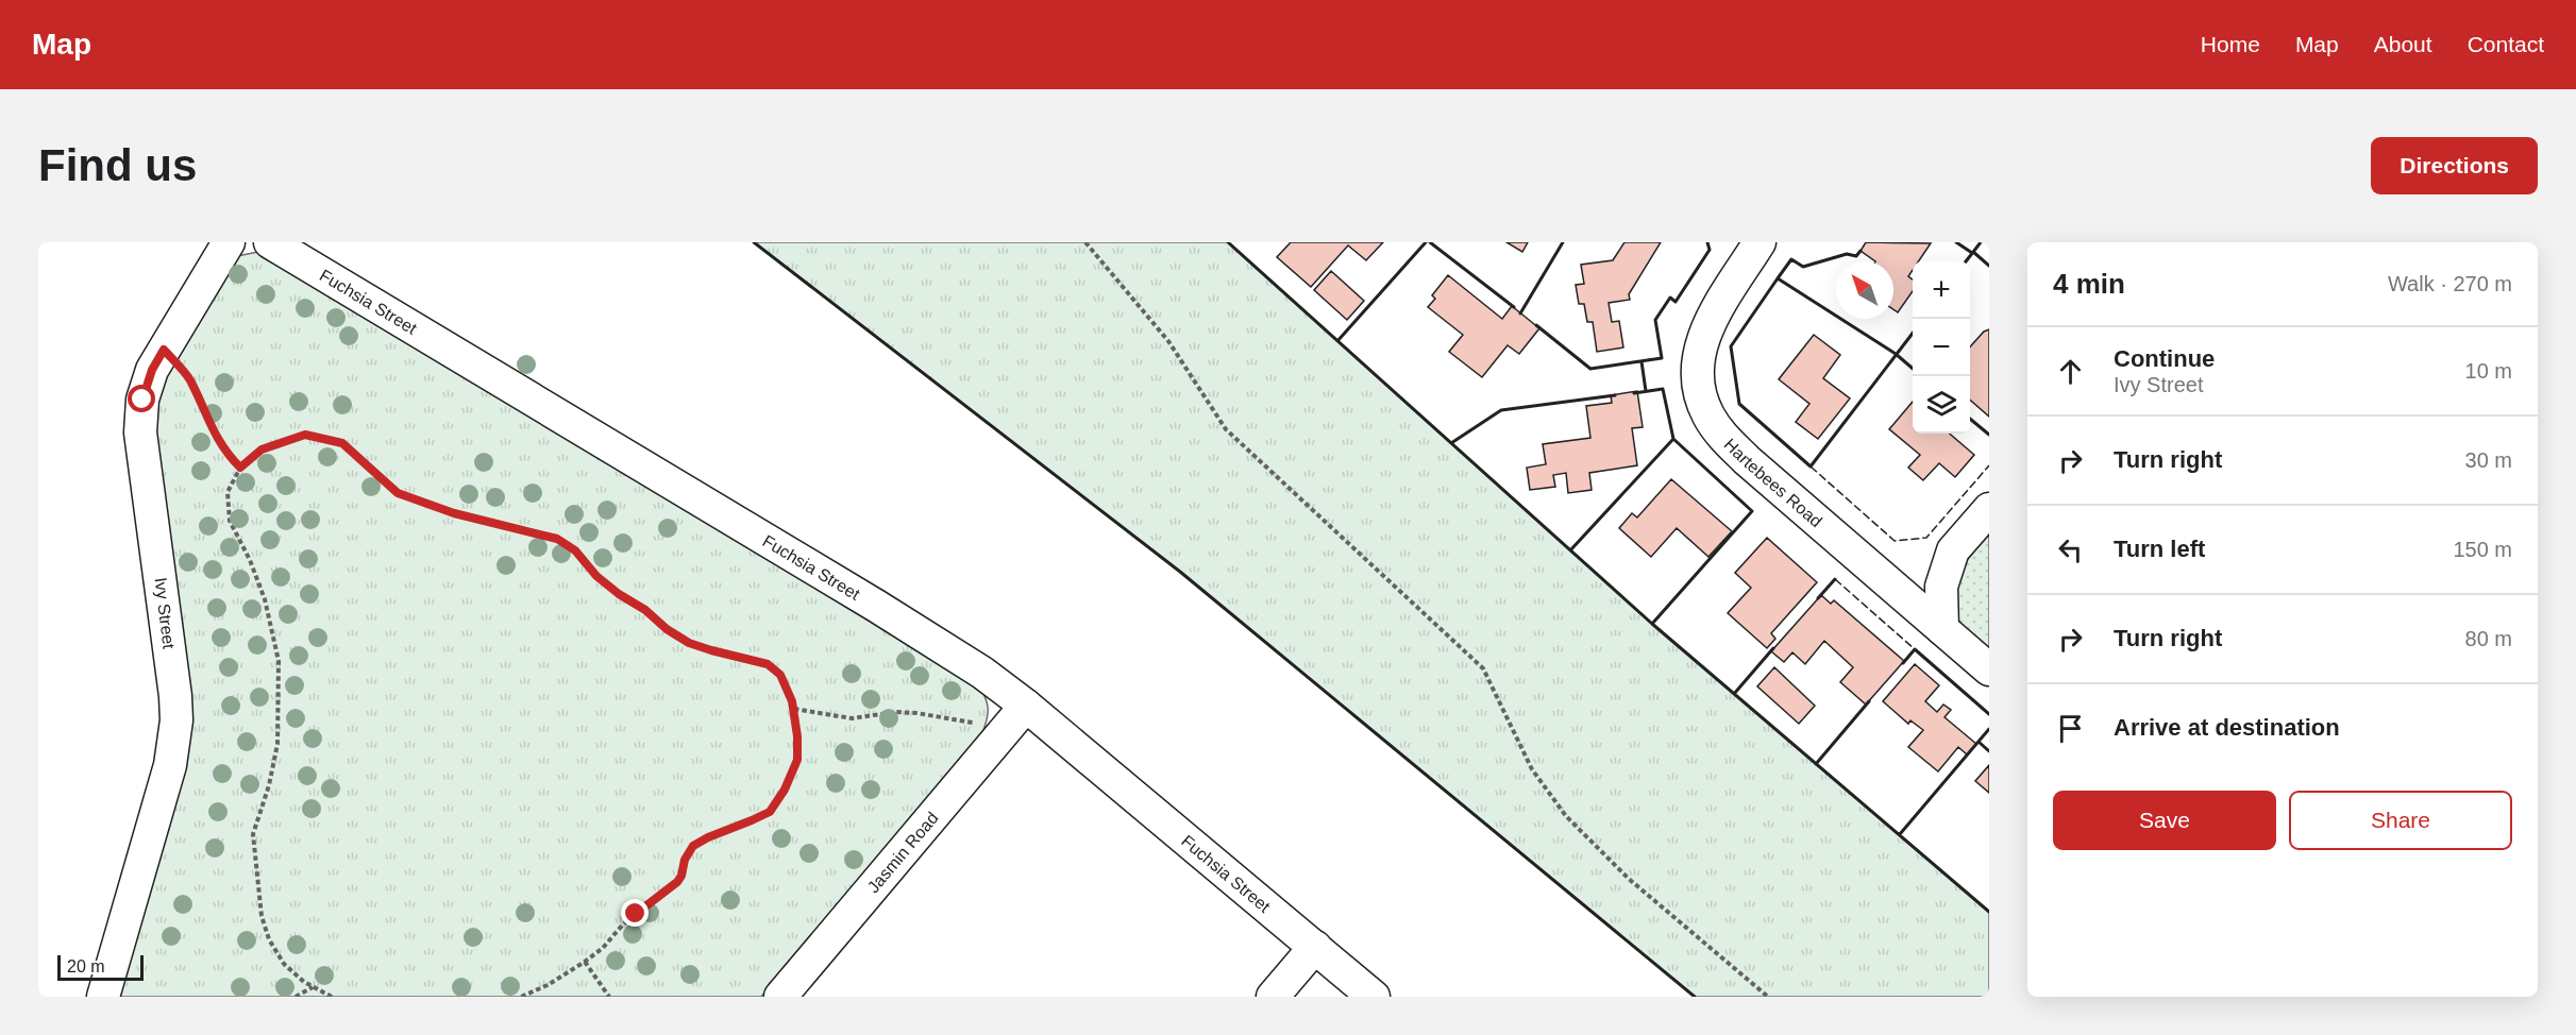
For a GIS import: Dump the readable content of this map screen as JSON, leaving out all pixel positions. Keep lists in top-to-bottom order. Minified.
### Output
{"streets":{"street":["Fuchsia Street","Hartebees Road","Ivy Street","Jasmin Road"]},"crossings":[["Fuchsia Street","Jasmin Road"]],"scale_bar":"20 m","north":"top left","page":{"header":"Map","nav":["Home","Map","About","Contact"],"buttons":["Directions",["Save","Share"]],"title":"Find us","heading":["4 min","Walk · 270 m"],"map_buttons":["+","−"],"list":[["Continue","Ivy Street","10 m"],["Turn right","30 m"],["Turn left","150 m"],["Turn right","80 m"],"Arrive at destination"],"scale":"20 m"}}
